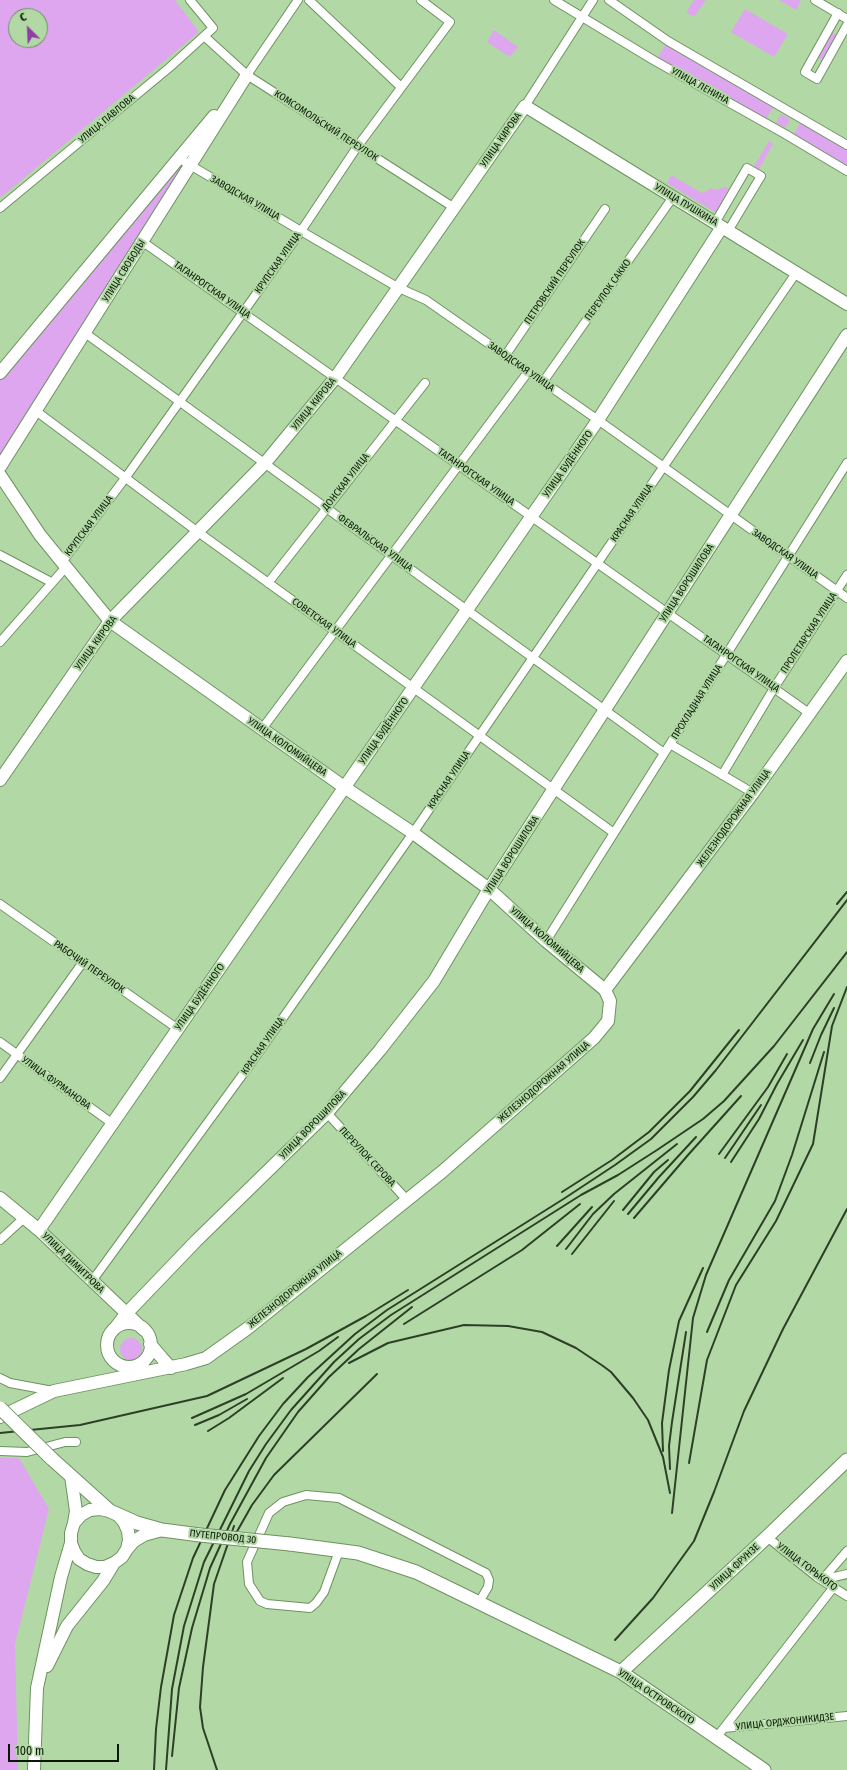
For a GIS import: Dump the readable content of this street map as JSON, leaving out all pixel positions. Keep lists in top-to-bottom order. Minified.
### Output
{"streets":{"main road":["ПУТЕПРОВОД 30","УЛИЦА ФРУНЗЕ","УЛИЦА ОСТРОВСКОГО"],"street":["УЛИЦА ЛЕНИНА","УЛИЦА ПАВЛОВА","КОМСОМОЛЬСКИЙ ПЕРЕУЛОК","УЛИЦА КИРОВА","ЗАВОДСКАЯ УЛИЦА","УЛИЦА ПУШКИНА","КРУПСКАЯ УЛИЦА","УЛИЦА СВОБОДЫ","ПЕТРОВСКИЙ ПЕРЕУЛОК","ТАГАНРОГСКАЯ УЛИЦА","ПЕРЕУЛОК САККО","УЛИЦА БУДЁННОГО","ДОНСКАЯ УЛИЦА","КРАСНАЯ УЛИЦА","ФЕВРАЛЬСКАЯ УЛИЦА","УЛИЦА ВОРОШИЛОВА","СОВЕТСКАЯ УЛИЦА","ПРОЛЕТАРСКАЯ УЛИЦА","ПРОХЛАДНАЯ УЛИЦА","УЛИЦА КОЛОМИЙЦЕВА","ЖЕЛЕЗНОДОРОЖНАЯ УЛИЦА","РАБОЧИЙ ПЕРЕУЛОК","УЛИЦА ФУРМАНОВА","ПЕРЕУЛОК СЕРОВА","УЛИЦА ДИМИТРОВА","УЛИЦА ГОРЬКОГО","УЛИЦА ОРДЖОНИКИДЗЕ"]},"crossings":[["УЛИЦА ЛЕНИНА","УЛИЦА КИРОВА"],["УЛИЦА ПАВЛОВА","КОМСОМОЛЬСКИЙ ПЕРЕУЛОК"],["КОМСОМОЛЬСКИЙ ПЕРЕУЛОК","УЛИЦА КИРОВА"],["КОМСОМОЛЬСКИЙ ПЕРЕУЛОК","КРУПСКАЯ УЛИЦА"],["КОМСОМОЛЬСКИЙ ПЕРЕУЛОК","УЛИЦА СВОБОДЫ"],["УЛИЦА КИРОВА","ЗАВОДСКАЯ УЛИЦА"],["УЛИЦА КИРОВА","УЛИЦА ПУШКИНА"],["УЛИЦА КИРОВА","ТАГАНРОГСКАЯ УЛИЦА"],["УЛИЦА КИРОВА","ФЕВРАЛЬСКАЯ УЛИЦА"],["УЛИЦА КИРОВА","СОВЕТСКАЯ УЛИЦА"],["УЛИЦА КИРОВА","УЛИЦА КОЛОМИЙЦЕВА"],["ЗАВОДСКАЯ УЛИЦА","КРУПСКАЯ УЛИЦА"],["ЗАВОДСКАЯ УЛИЦА","УЛИЦА СВОБОДЫ"],["ЗАВОДСКАЯ УЛИЦА","ПЕТРОВСКИЙ ПЕРЕУЛОК"],["ЗАВОДСКАЯ УЛИЦА","ПЕРЕУЛОК САККО"],["ЗАВОДСКАЯ УЛИЦА","УЛИЦА БУДЁННОГО"],["ЗАВОДСКАЯ УЛИЦА","КРАСНАЯ УЛИЦА"],["ЗАВОДСКАЯ УЛИЦА","УЛИЦА ВОРОШИЛОВА"],["ЗАВОДСКАЯ УЛИЦА","ПРОЛЕТАРСКАЯ УЛИЦА"],["ЗАВОДСКАЯ УЛИЦА","ПРОХЛАДНАЯ УЛИЦА"],["УЛИЦА ПУШКИНА","ПЕРЕУЛОК САККО"],["УЛИЦА ПУШКИНА","УЛИЦА БУДЁННОГО"],["УЛИЦА ПУШКИНА","КРАСНАЯ УЛИЦА"],["КРУПСКАЯ УЛИЦА","ТАГАНРОГСКАЯ УЛИЦА"],["КРУПСКАЯ УЛИЦА","ФЕВРАЛЬСКАЯ УЛИЦА"],["КРУПСКАЯ УЛИЦА","СОВЕТСКАЯ УЛИЦА"],["КРУПСКАЯ УЛИЦА","УЛИЦА КОЛОМИЙЦЕВА"],["УЛИЦА СВОБОДЫ","ТАГАНРОГСКАЯ УЛИЦА"],["УЛИЦА СВОБОДЫ","ФЕВРАЛЬСКАЯ УЛИЦА"],["УЛИЦА СВОБОДЫ","СОВЕТСКАЯ УЛИЦА"],["ТАГАНРОГСКАЯ УЛИЦА","УЛИЦА БУДЁННОГО"],["ТАГАНРОГСКАЯ УЛИЦА","ДОНСКАЯ УЛИЦА"],["ТАГАНРОГСКАЯ УЛИЦА","КРАСНАЯ УЛИЦА"],["ТАГАНРОГСКАЯ УЛИЦА","УЛИЦА ВОРОШИЛОВА"],["ТАГАНРОГСКАЯ УЛИЦА","ПРОЛЕТАРСКАЯ УЛИЦА"],["ТАГАНРОГСКАЯ УЛИЦА","ПРОХЛАДНАЯ УЛИЦА"],["ТАГАНРОГСКАЯ УЛИЦА","ЖЕЛЕЗНОДОРОЖНАЯ УЛИЦА"],["УЛИЦА БУДЁННОГО","ФЕВРАЛЬСКАЯ УЛИЦА"],["УЛИЦА БУДЁННОГО","СОВЕТСКАЯ УЛИЦА"],["УЛИЦА БУДЁННОГО","УЛИЦА КОЛОМИЙЦЕВА"],["УЛИЦА БУДЁННОГО","РАБОЧИЙ ПЕРЕУЛОК"],["УЛИЦА БУДЁННОГО","УЛИЦА ФУРМАНОВА"],["УЛИЦА БУДЁННОГО","УЛИЦА ДИМИТРОВА"],["ДОНСКАЯ УЛИЦА","ФЕВРАЛЬСКАЯ УЛИЦА"],["ДОНСКАЯ УЛИЦА","СОВЕТСКАЯ УЛИЦА"],["КРАСНАЯ УЛИЦА","ФЕВРАЛЬСКАЯ УЛИЦА"],["КРАСНАЯ УЛИЦА","СОВЕТСКАЯ УЛИЦА"],["КРАСНАЯ УЛИЦА","УЛИЦА КОЛОМИЙЦЕВА"],["КРАСНАЯ УЛИЦА","УЛИЦА ДИМИТРОВА"],["ФЕВРАЛЬСКАЯ УЛИЦА","УЛИЦА ВОРОШИЛОВА"],["ФЕВРАЛЬСКАЯ УЛИЦА","ПРОХЛАДНАЯ УЛИЦА"],["УЛИЦА ВОРОШИЛОВА","СОВЕТСКАЯ УЛИЦА"],["УЛИЦА ВОРОШИЛОВА","УЛИЦА КОЛОМИЙЦЕВА"],["УЛИЦА ВОРОШИЛОВА","ПЕРЕУЛОК СЕРОВА"],["УЛИЦА ВОРОШИЛОВА","УЛИЦА ДИМИТРОВА"],["СОВЕТСКАЯ УЛИЦА","ПРОХЛАДНАЯ УЛИЦА"],["ПРОХЛАДНАЯ УЛИЦА","УЛИЦА КОЛОМИЙЦЕВА"],["УЛИЦА КОЛОМИЙЦЕВА","ЖЕЛЕЗНОДОРОЖНАЯ УЛИЦА"],["ЖЕЛЕЗНОДОРОЖНАЯ УЛИЦА","ПЕРЕУЛОК СЕРОВА"],["ПУТЕПРОВОД 30","УЛИЦА ОСТРОВСКОГО"],["УЛИЦА ФРУНЗЕ","УЛИЦА ГОРЬКОГО"],["УЛИЦА ФРУНЗЕ","УЛИЦА ОСТРОВСКОГО"],["УЛИЦА ОСТРОВСКОГО","УЛИЦА ОРДЖОНИКИДЗЕ"]],"scale_bar":"100 m","north":"top left"}
